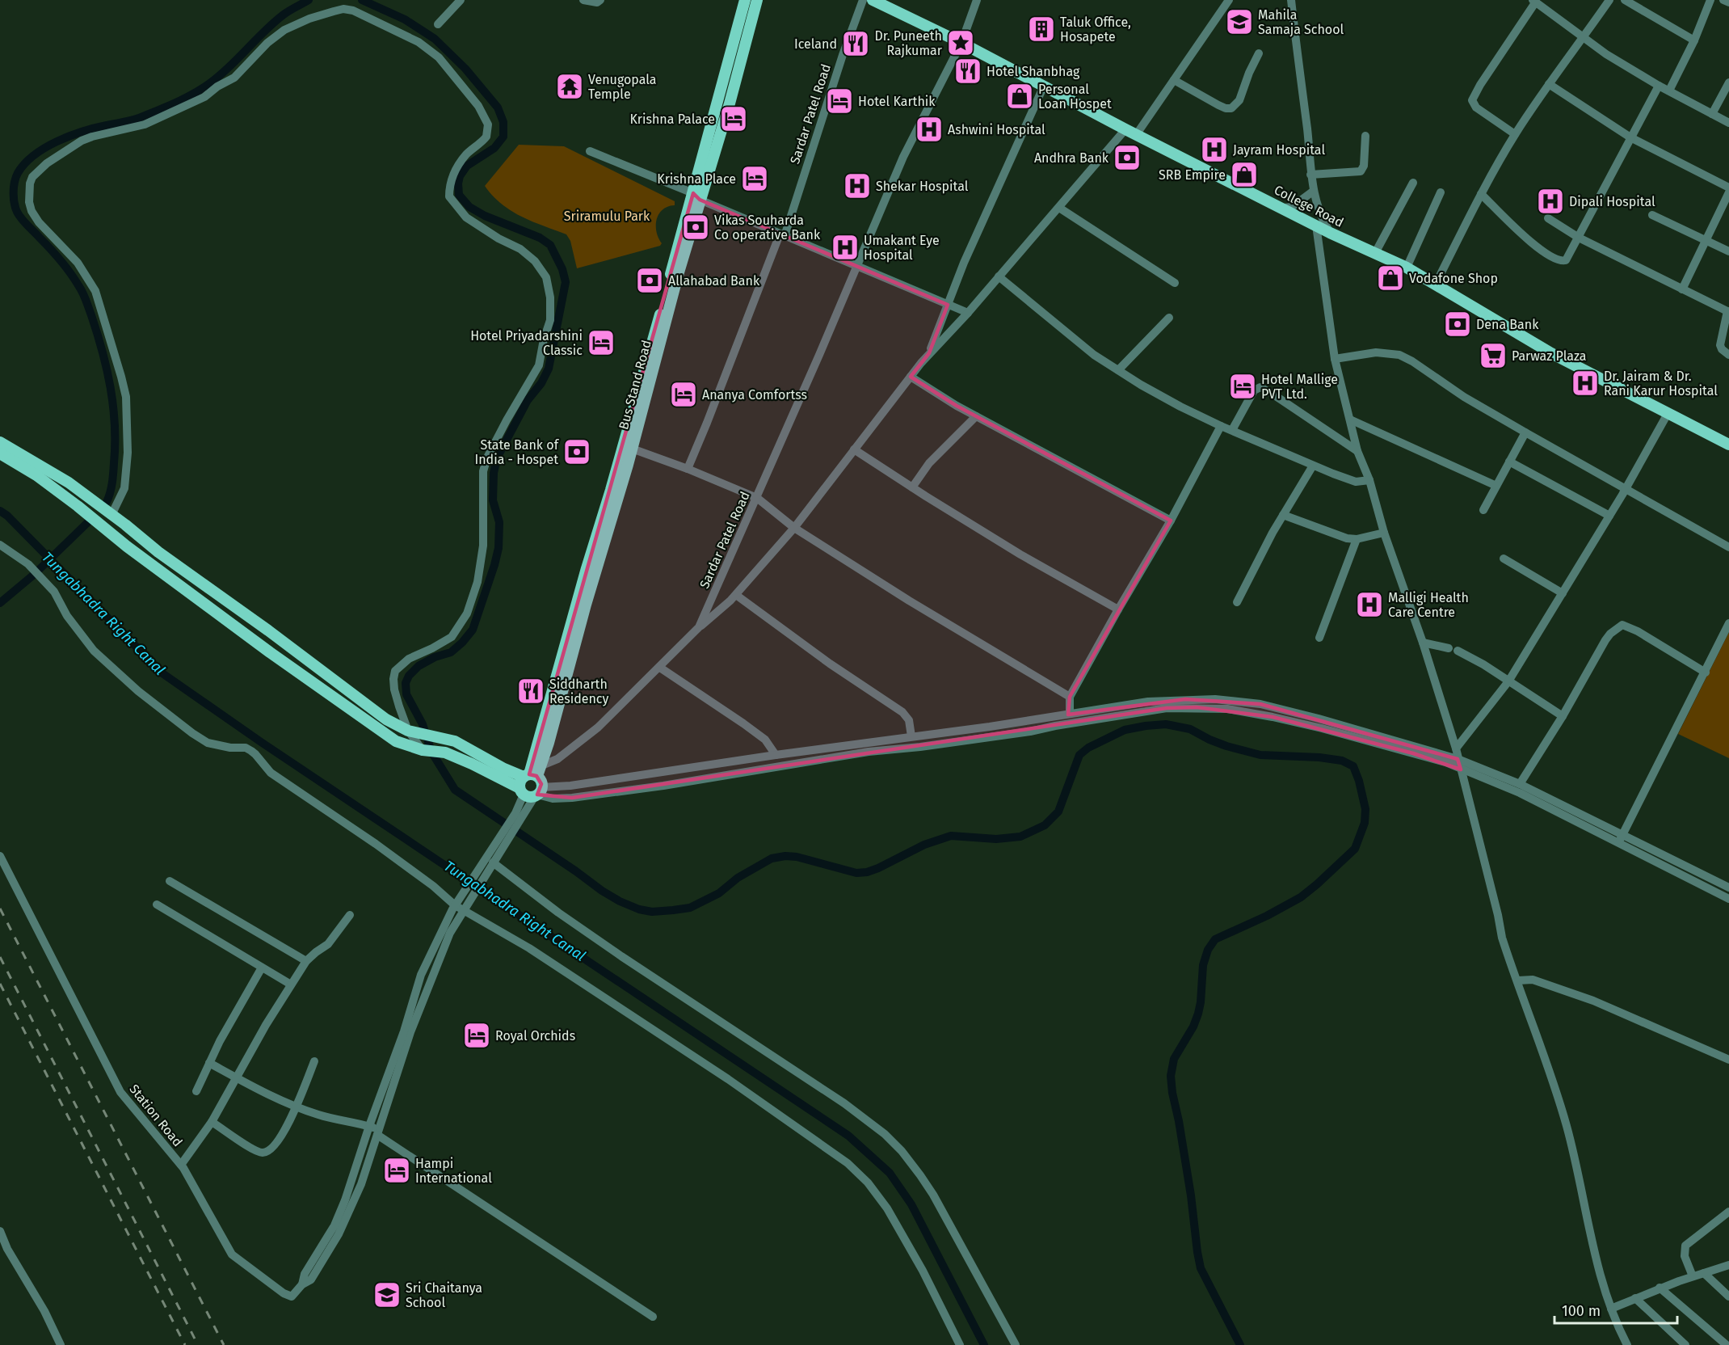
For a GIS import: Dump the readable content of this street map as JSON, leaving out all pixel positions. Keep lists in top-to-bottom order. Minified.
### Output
{"streets":{"main road":["College Road","Bus Stand Road"],"street":["Sardar Patel Road","Station Road"]},"crossings":[["Sardar Patel Road","College Road"],["Sardar Patel Road","Bus Stand Road"]],"water":["Tungabhadra Right Canal"],"parks":["Sriramulu Park"],"places":{"school or university":["Mahila Samaja School","Sri Chaitanya School"],"building":["Taluk Office, Hosapete"],"place":["Dr. Puneeth Rajkumar"],"restaurant":["Iceland","Hotel Shanbhag","Siddharth Residency"],"temple":["Venugopala Temple"],"shop":["Personal Loan Hospet","SRB Empire","Vodafone Shop"],"hotel":["Hotel Karthik","Krishna Palace","Krishna Place","Hotel Priyadarshini Classic","Hotel Mallige PVT Ltd.","Ananya Comfortss","Royal Orchids","Hampi International"],"hospital":["Ashwini Hospital","Jayram Hospital","Shekar Hospital","Dipali Hospital","Umakant Eye Hospital","Dr. Jairam & Dr. Rani Karur Hospital","Malligi Health Care Centre"],"bank":["Andhra Bank","Vikas Souharda Co operative Bank","Allahabad Bank","Dena Bank","State Bank of India - Hospet"],"supermarket":["Parwaz Plaza"]},"scale_bar":"100 m"}
